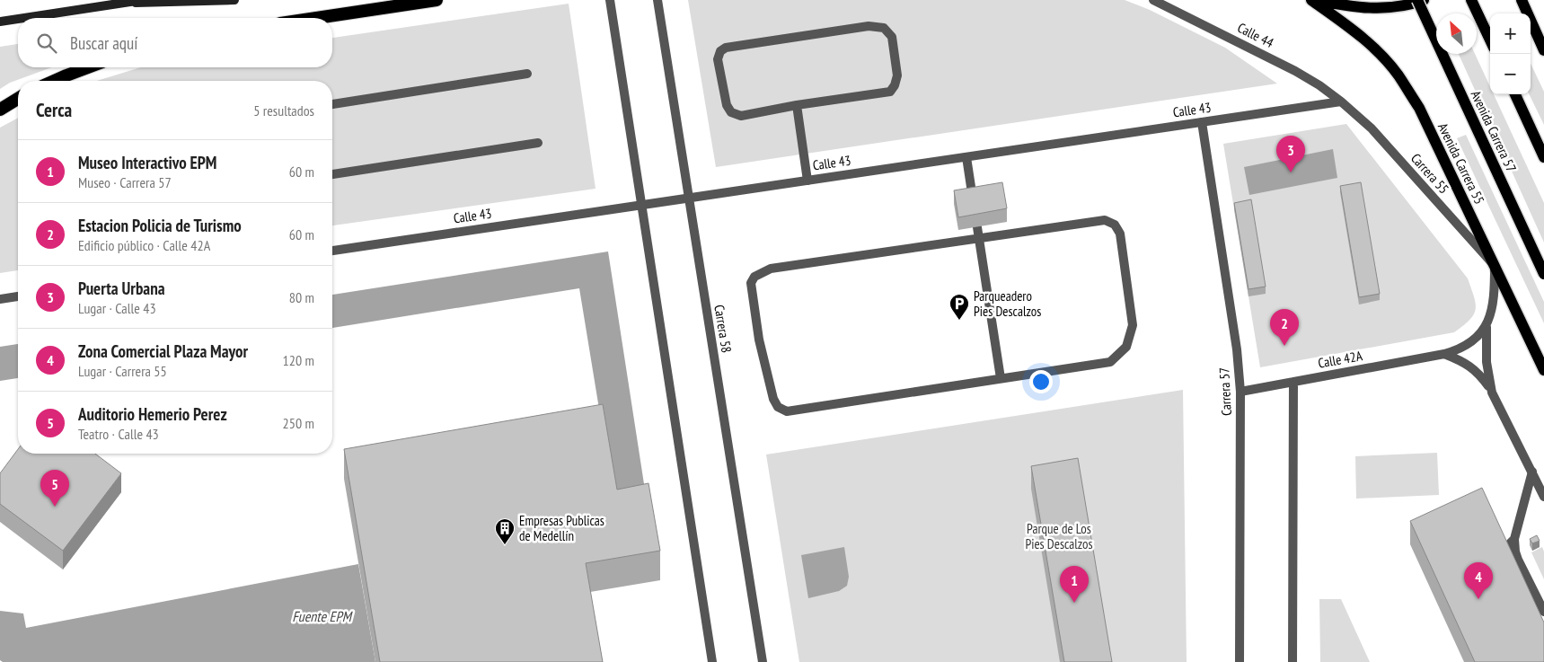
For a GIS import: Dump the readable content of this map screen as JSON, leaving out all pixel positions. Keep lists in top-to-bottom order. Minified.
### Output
{"streets":{"main road":["Avenida Carrera 57","Avenida Carrera 55"],"street":["Calle 44","Calle 43","Carrera 55","Carrera 58","Calle 42A","Carrera 57"]},"crossings":[["Calle 44","Calle 43"],["Calle 44","Carrera 55"],["Calle 43","Carrera 55"],["Calle 43","Carrera 58"],["Calle 43","Carrera 57"],["Avenida Carrera 55","Carrera 55"],["Avenida Carrera 55","Calle 42A"],["Carrera 55","Calle 42A"],["Calle 42A","Carrera 57"]],"water":["Fuente EPM"],"parks":["Parque de Los Pies Descalzos"],"places":{"parking":["Parqueadero Pies Descalzos"],"building":["Empresas Publicas de Medellín"]},"north":"top left","page":{"map_buttons":["+","−"],"search":"Buscar aquí","heading":["Cerca","5 resultados"],"pins":["3","2","5","4","1"],"list":[{"mark":"1","name":"Museo Interactivo EPM","note":"Museo · Carrera 57","value":"60 m"},{"mark":"2","name":"Estacion Policia de Turismo","note":"Edificio público · Calle 42A","value":"60 m"},{"mark":"3","name":"Puerta Urbana","note":"Lugar · Calle 43","value":"80 m"},{"mark":"4","name":"Zona Comercial Plaza Mayor","note":"Lugar · Carrera 55","value":"120 m"},{"mark":"5","name":"Auditorio Hemerio Perez","note":"Teatro · Calle 43","value":"250 m"}]}}
